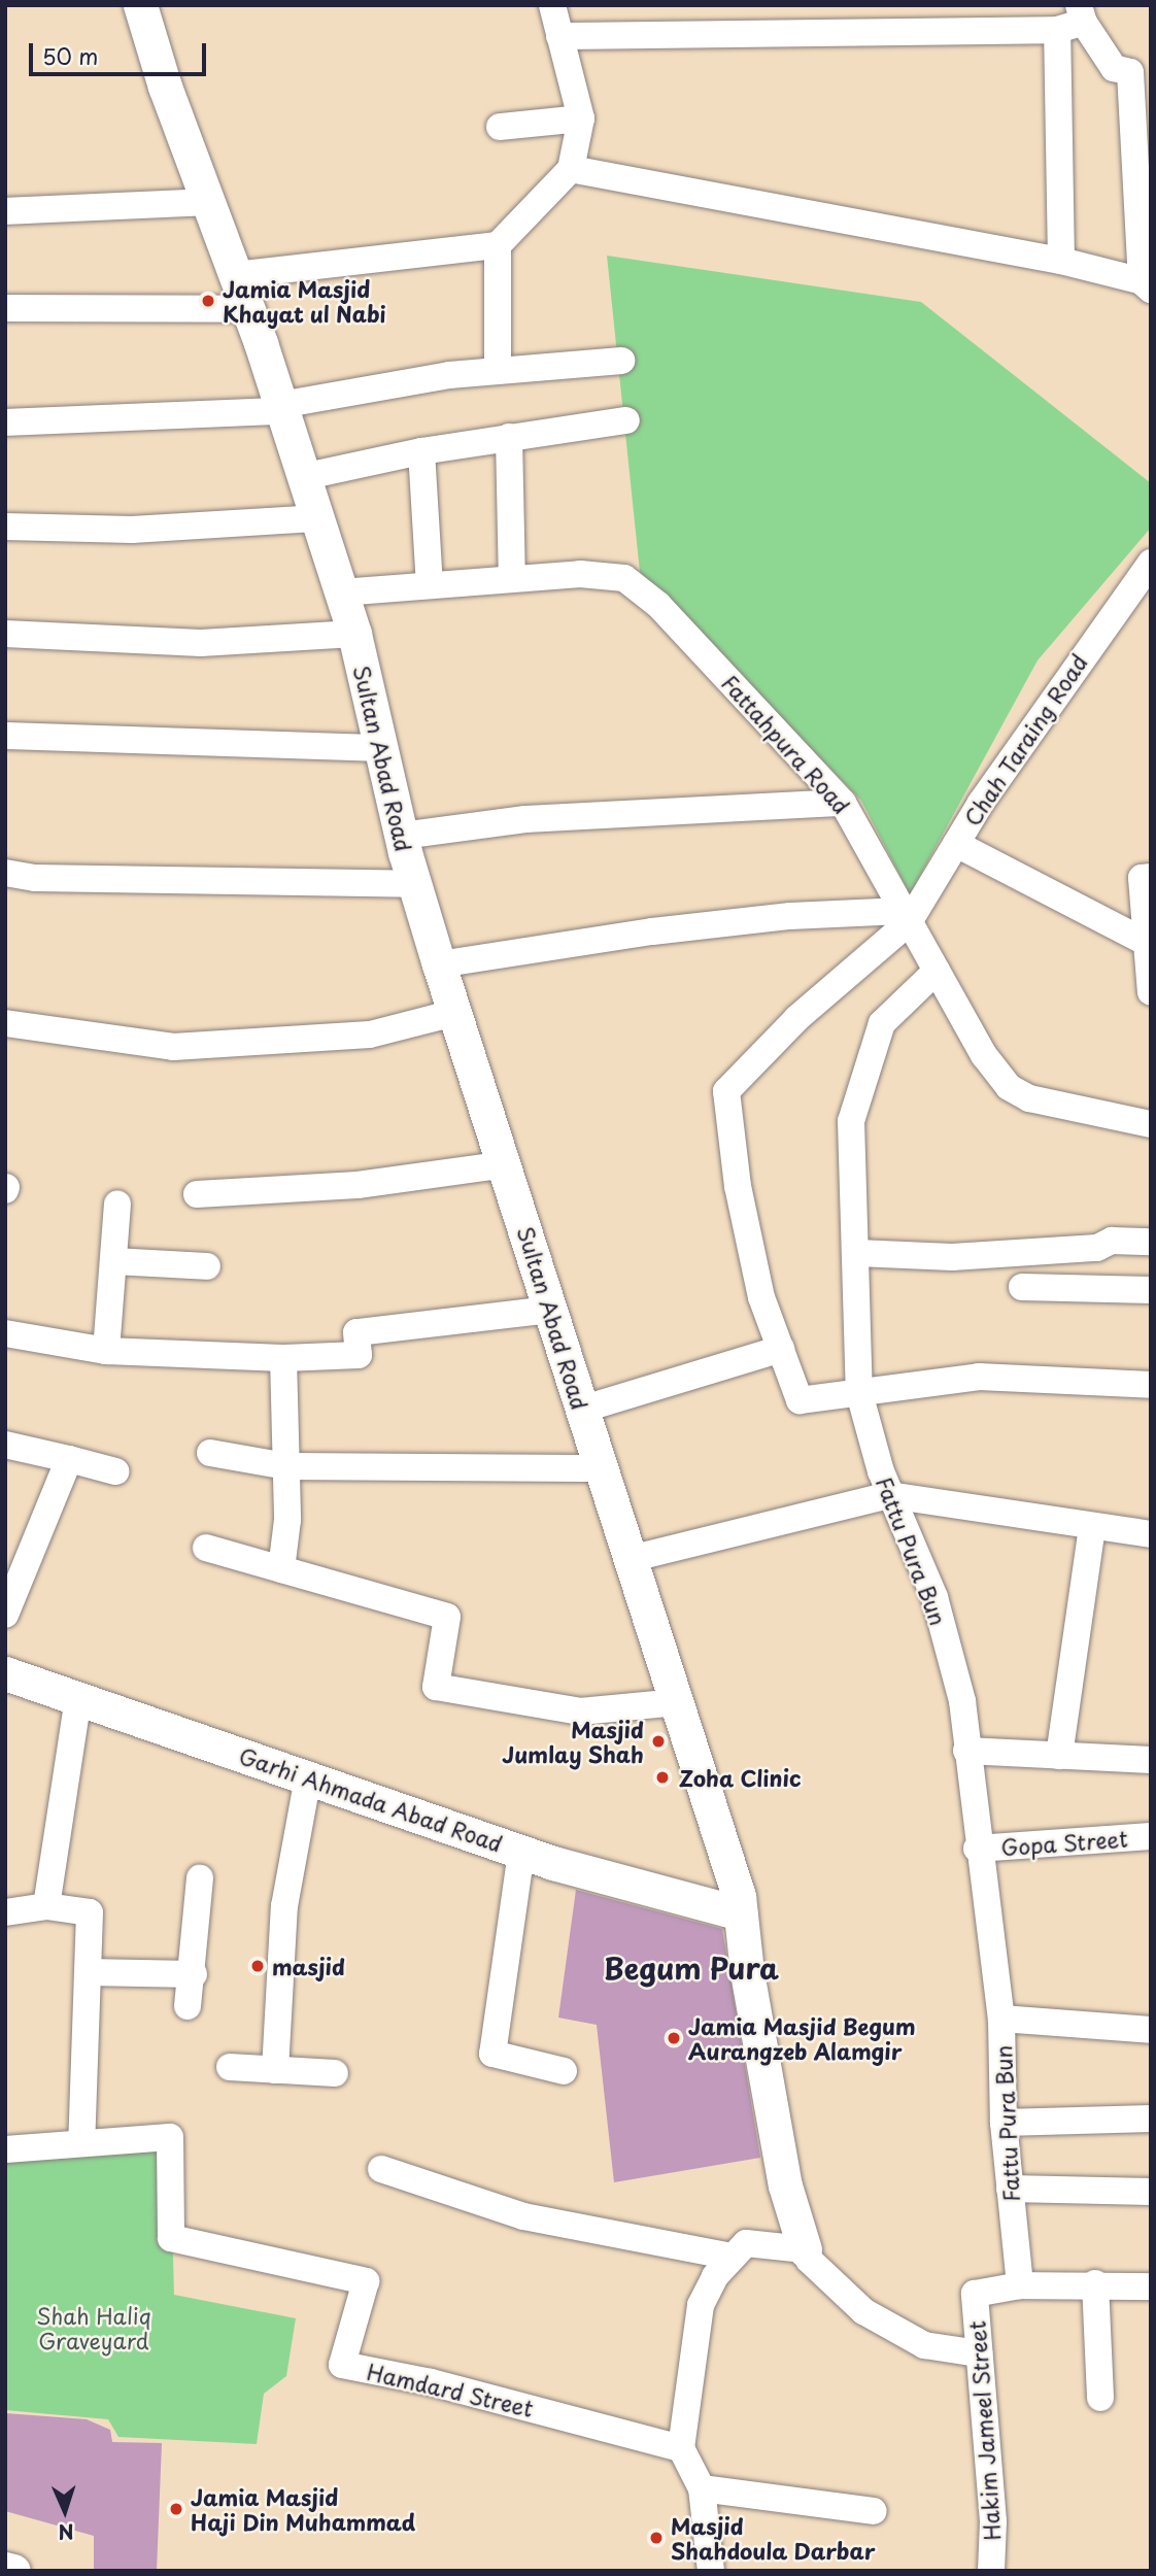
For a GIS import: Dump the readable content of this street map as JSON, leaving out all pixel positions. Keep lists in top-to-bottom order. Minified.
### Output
{"streets":{"street":["Chah Taraing Road","Fattahpura Road","Sultan Abad Road","Fattu Pura Bun","Garhi Ahmada Abad Road","Gopa Street","Hamdard Street","Hakim Jameel Street"]},"crossings":[["Chah Taraing Road","Fattahpura Road"],["Fattahpura Road","Sultan Abad Road"],["Fattahpura Road","Fattu Pura Bun"],["Sultan Abad Road","Garhi Ahmada Abad Road"],["Fattu Pura Bun","Gopa Street"],["Fattu Pura Bun","Hakim Jameel Street"]],"districts":["Begum Pura"],"parks":["Shah Haliq Graveyard"],"places":["Jamia Masjid Khayat ul Nabi","Masjid Jumlay Shah","Zoha Clinic","masjid","Jamia Masjid Begum Aurangzeb Alamgir","Jamia Masjid Haji Din Muhammad","Masjid Shahdoula Darbar"],"scale_bar":"50 m","north":"bottom"}
